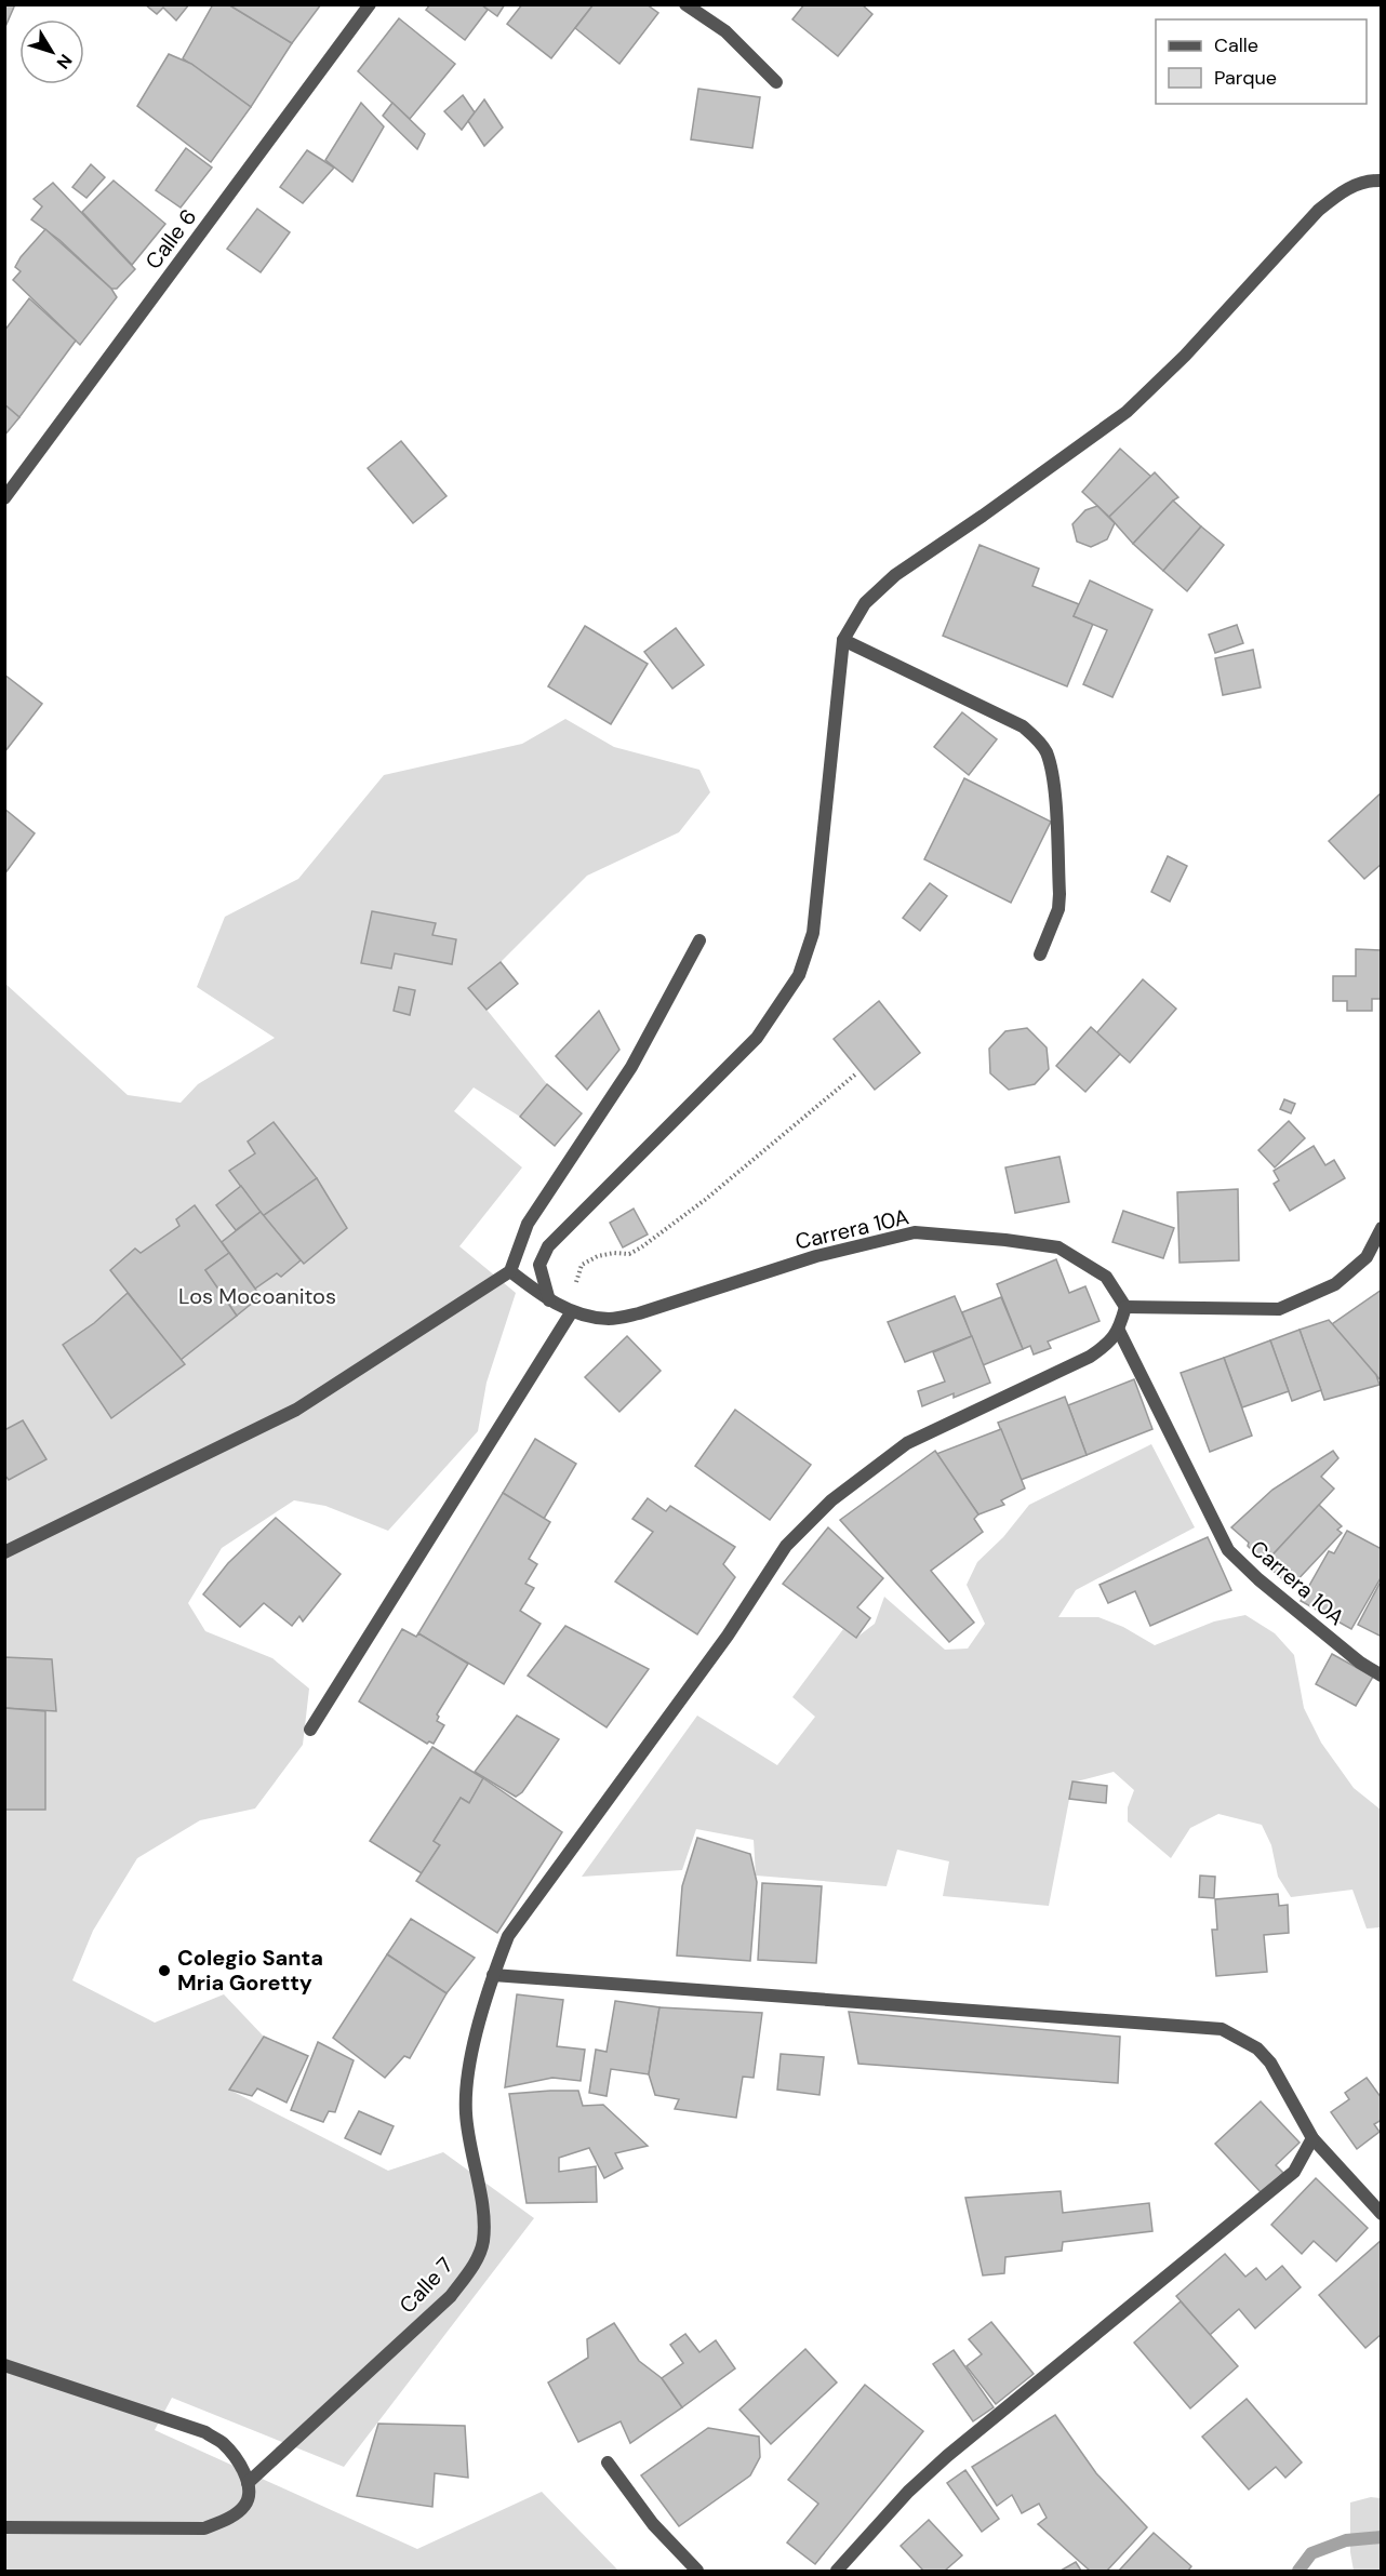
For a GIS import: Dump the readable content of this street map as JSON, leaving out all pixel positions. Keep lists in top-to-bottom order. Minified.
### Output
{"streets":{"street":["Calle 6","Carrera 10A","Calle 7"]},"crossings":[["Carrera 10A","Calle 7"]],"parks":["Los Mocoanitos"],"places":["Colegio Santa Mria Goretty"],"legend":["Calle","Parque"],"north":"bottom right"}
